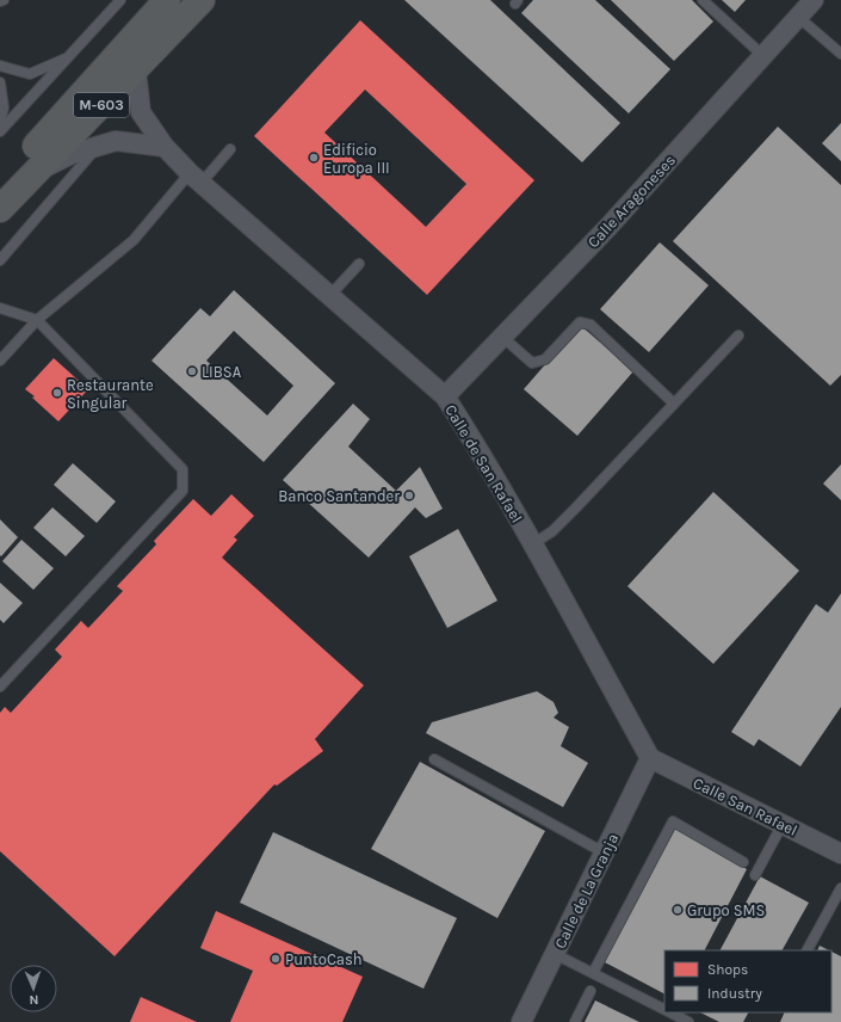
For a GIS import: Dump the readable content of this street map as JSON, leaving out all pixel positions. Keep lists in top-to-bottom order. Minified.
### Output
{"streets":{"highway":["M-603"],"street":["Calle Aragoneses","Calle de San Rafael","Calle San Rafael","Calle de La Granja"]},"crossings":[["M-603","Calle de San Rafael"],["Calle Aragoneses","Calle de San Rafael"],["Calle de San Rafael","Calle San Rafael"],["Calle de San Rafael","Calle de La Granja"],["Calle San Rafael","Calle de La Granja"]],"places":["Edificio Europa III","LIBSA","Restaurante Singular","Banco Santander","Grupo SMS","PuntoCash"],"legend":["Shops","Industry"],"north":"bottom"}
